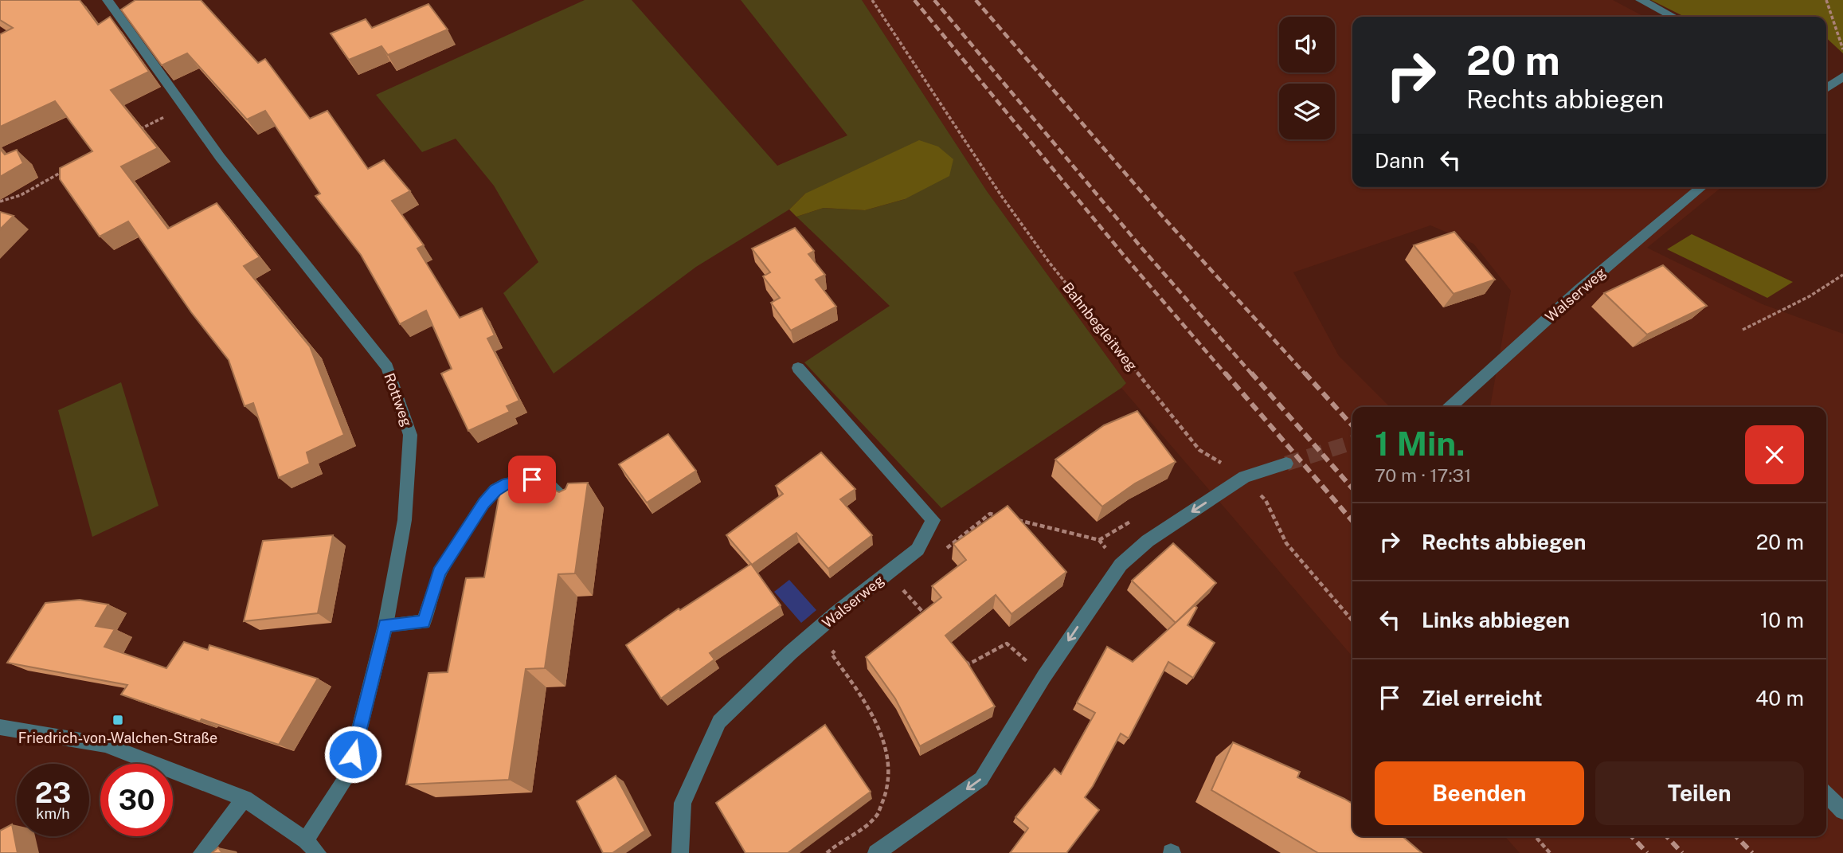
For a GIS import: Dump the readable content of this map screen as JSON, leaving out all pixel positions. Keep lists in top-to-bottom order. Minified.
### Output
{"streets":{"street":["Walserweg","Rottweg"],"path":["Bahnbegleitweg"]},"places":{"transit":["Friedrich-von-Walchen-Straße"]},"page":{"turn":["20 m","Rechts abbiegen"],"then":"Dann","heading":["1 Min.","70 m · 17:31"],"list":[{"name":"Rechts abbiegen","value":"20 m"},{"name":"Links abbiegen","value":"10 m"},{"name":"Ziel erreicht","value":"40 m"}],"buttons":["Beenden","Teilen"],"speed":"23 km/h","limit":"30"}}
